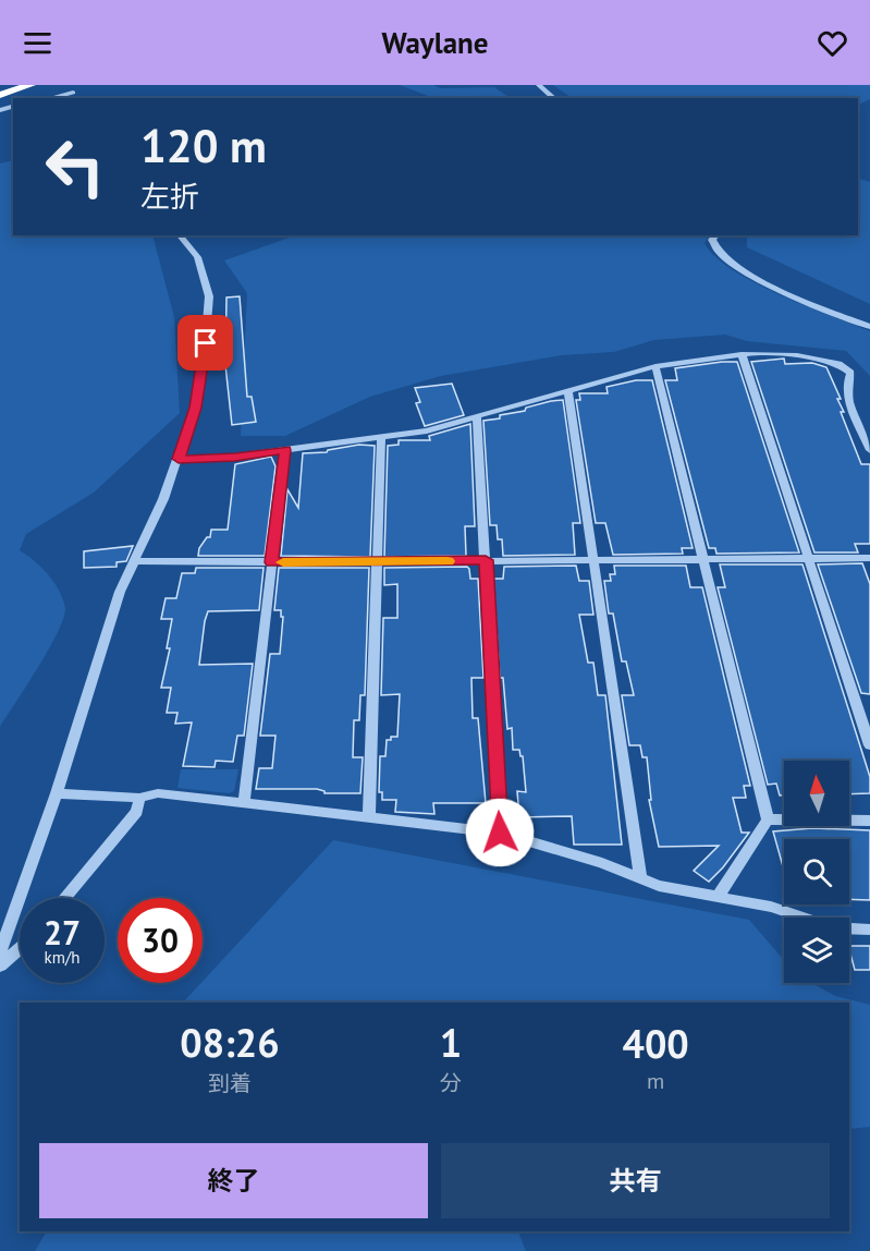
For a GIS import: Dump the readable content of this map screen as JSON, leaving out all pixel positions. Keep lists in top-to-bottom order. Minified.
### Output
{"north":"top","page":{"header":"Waylane","turn":["120 m","左折"],"speed":"27 km/h","limit":"30","eta":["08:26","到着","1","分","400","m"],"buttons":["終了","共有"]}}
